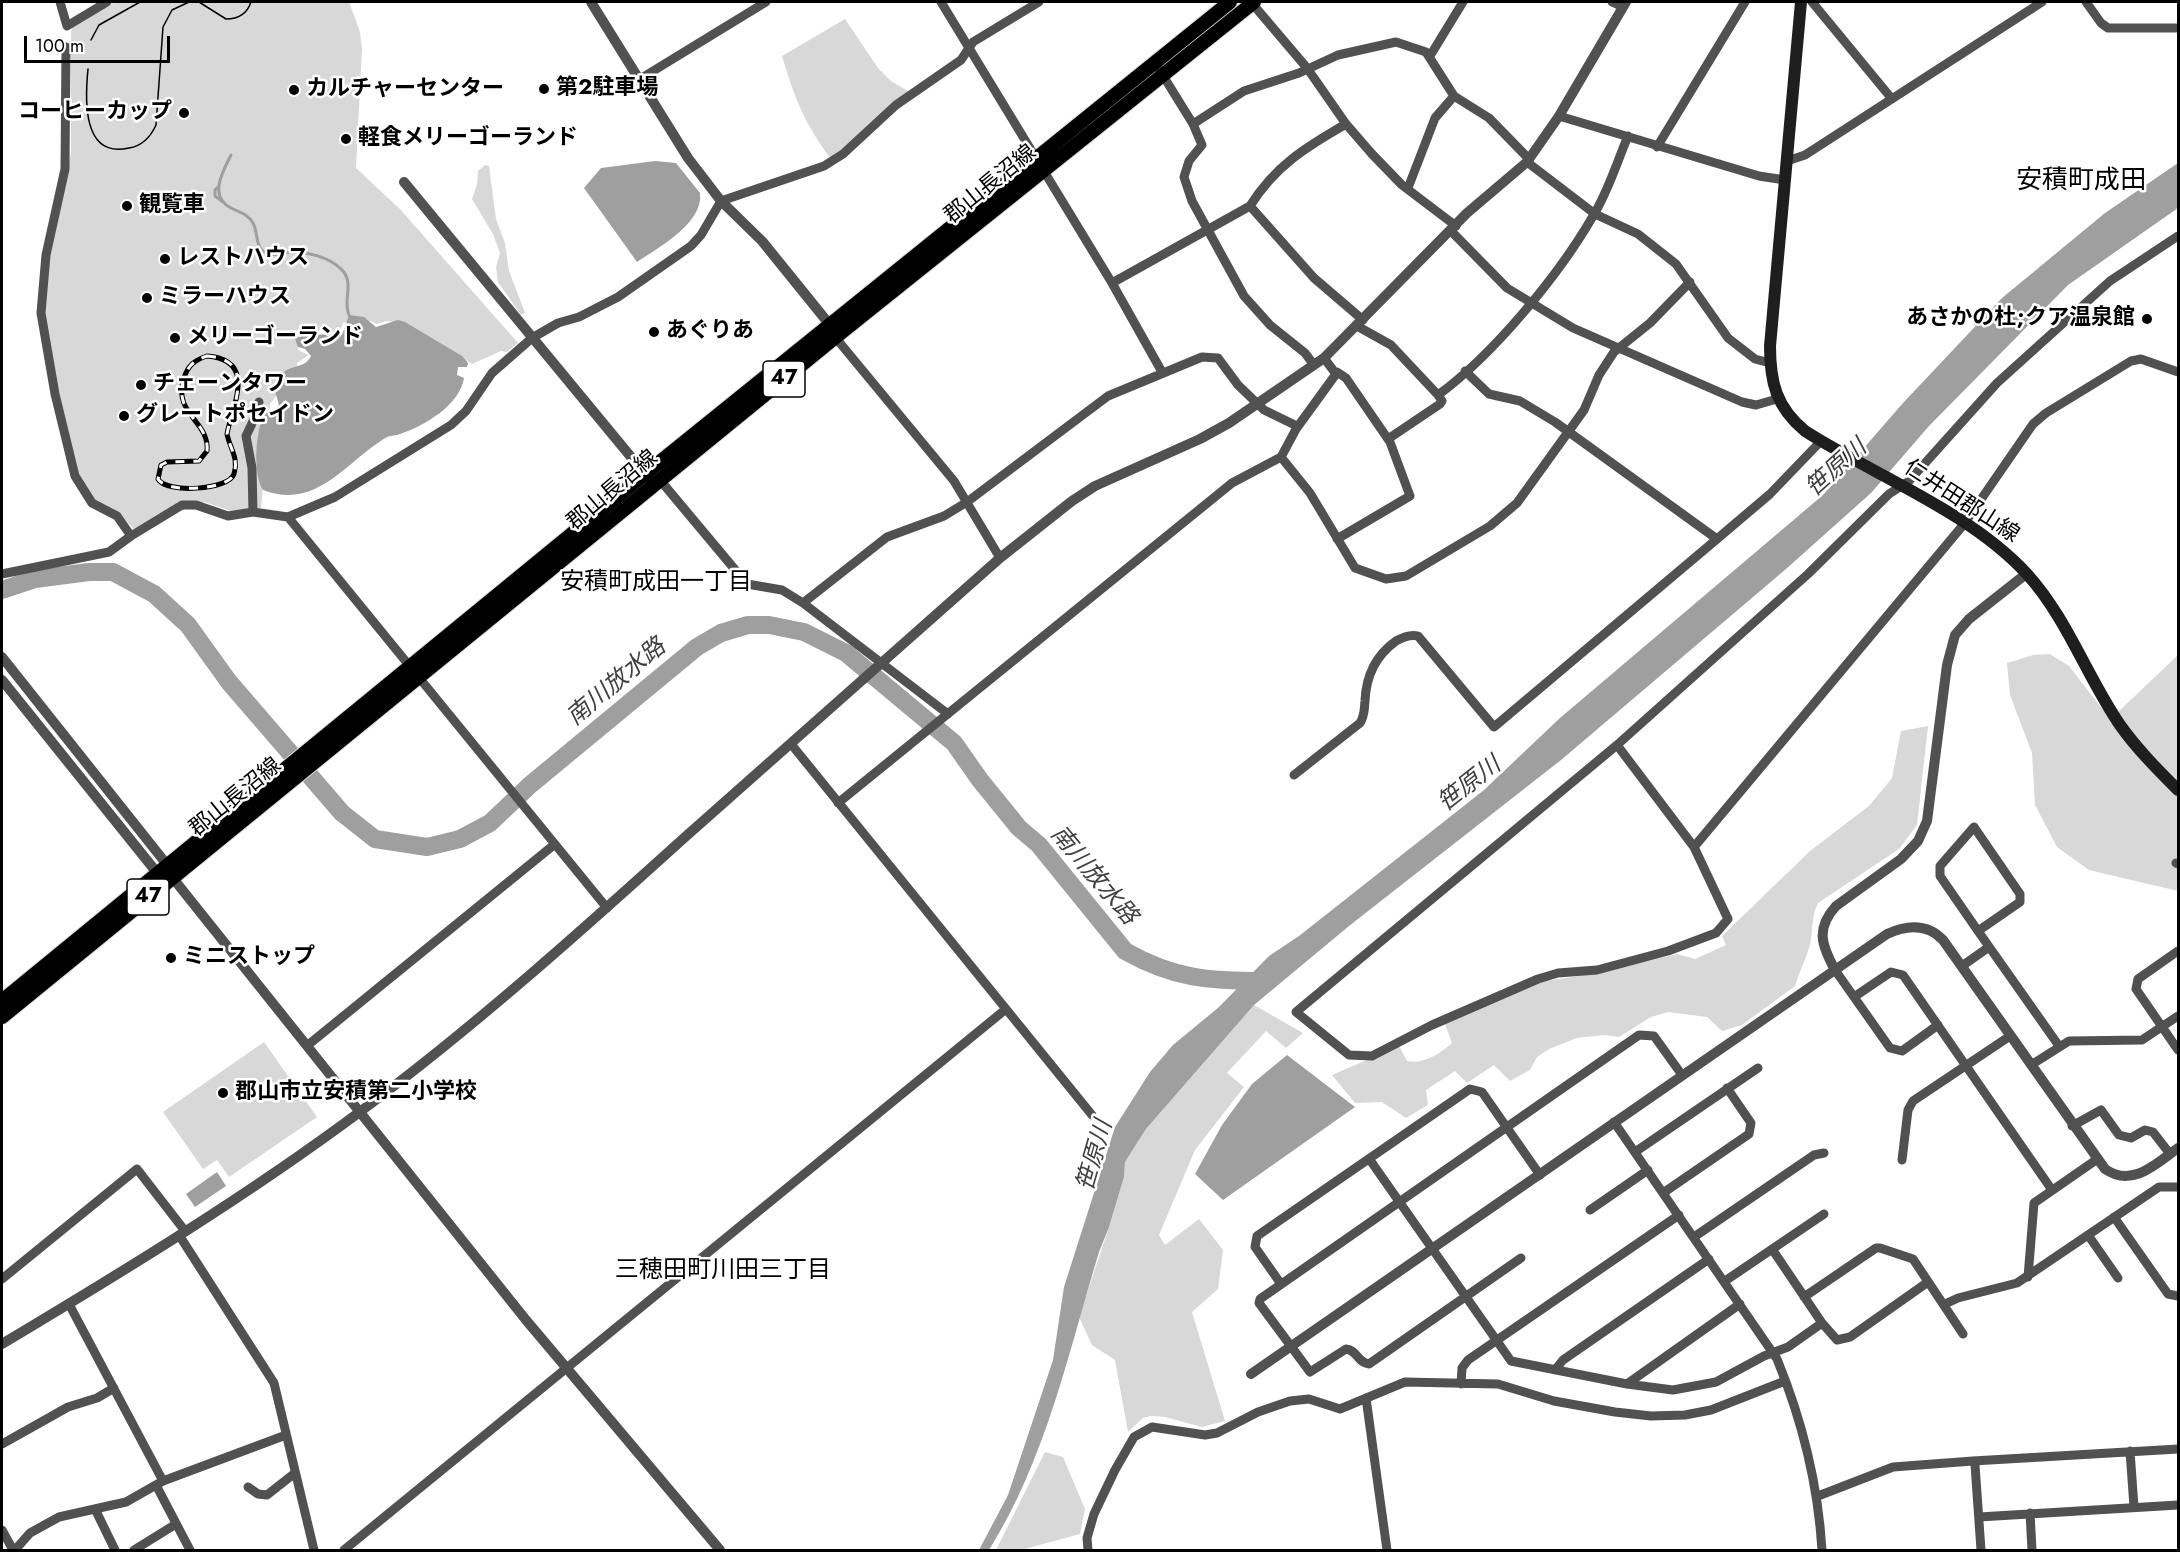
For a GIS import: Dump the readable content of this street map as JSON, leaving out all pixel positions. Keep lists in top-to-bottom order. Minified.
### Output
{"streets":{"main road":["郡山長沼線","47","仁井田郡山線"]},"districts":["安積町成田","安積町成田一丁目","三穂田町川田三丁目"],"water":["笹原川","南川放水路"],"places":["第2駐車場","カルチャーセンター","コーヒーカップ","軽食メリーゴーランド","観覧車","レストハウス","ミラーハウス","あさかの杜;クア温泉館","あぐりあ","メリーゴーランド","チェーンタワー","グレートポセイドン","ミニストップ","郡山市立安積第二小学校"],"scale_bar":"100 m"}
